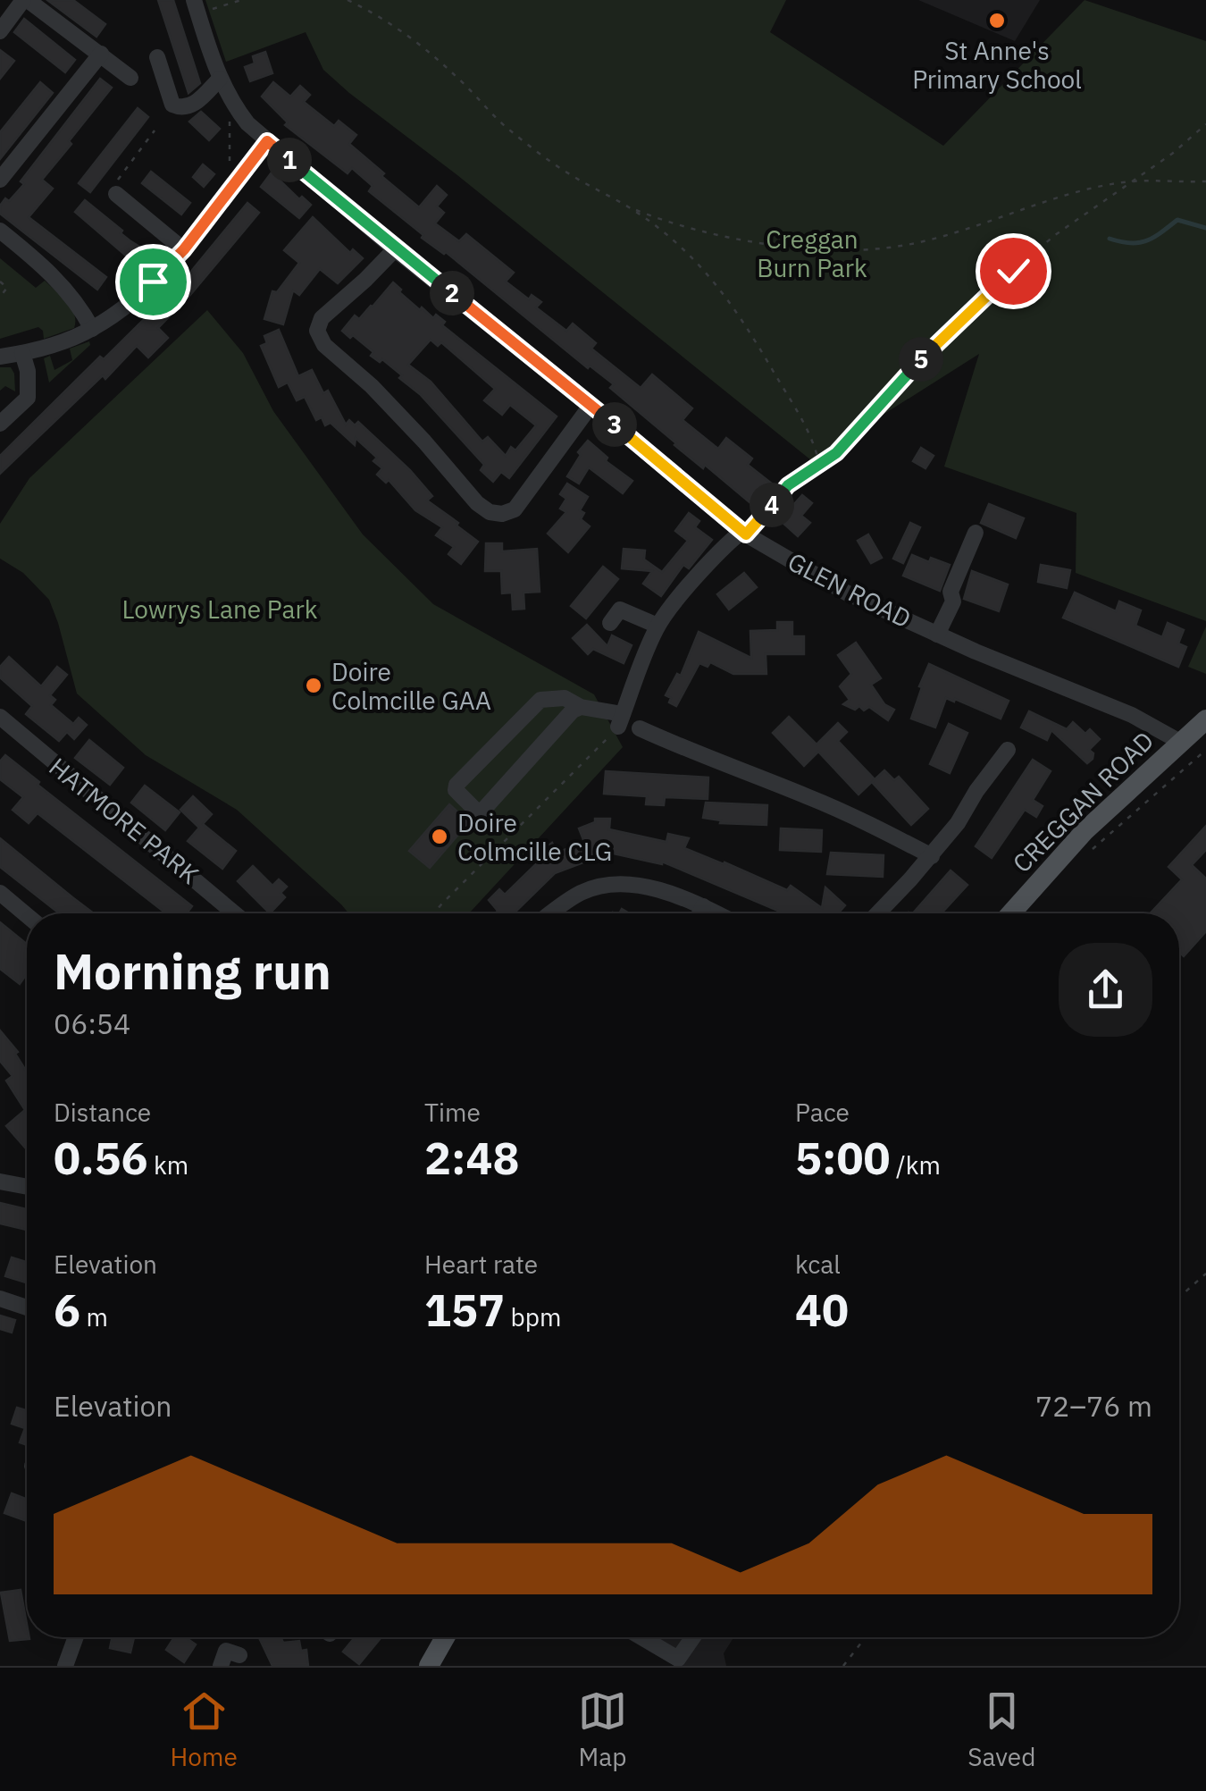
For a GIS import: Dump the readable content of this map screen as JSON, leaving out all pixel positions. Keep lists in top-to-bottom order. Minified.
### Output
{"streets":{"main road":["CREGGAN ROAD"],"street":["GLEN ROAD","HATMORE PARK"]},"crossings":[["GLEN ROAD","CREGGAN ROAD"]],"parks":["Creggan Burn Park","Lowrys Lane Park"],"places":["St Anne's Primary School","Doire Colmcille GAA","Doire Colmcille CLG"],"page":{"pins":["1","2","5","3","4"],"heading":["Morning run","06:54"],"stats":[["Distance","0.56 km"],["Time","2:48"],["Pace","5:00 /km"],["Elevation","6 m"],["Heart rate","157 bpm"],["kcal","40"]],"chart":["Elevation","72–76 m"],"tabs":["Home","Map","Saved"]}}
